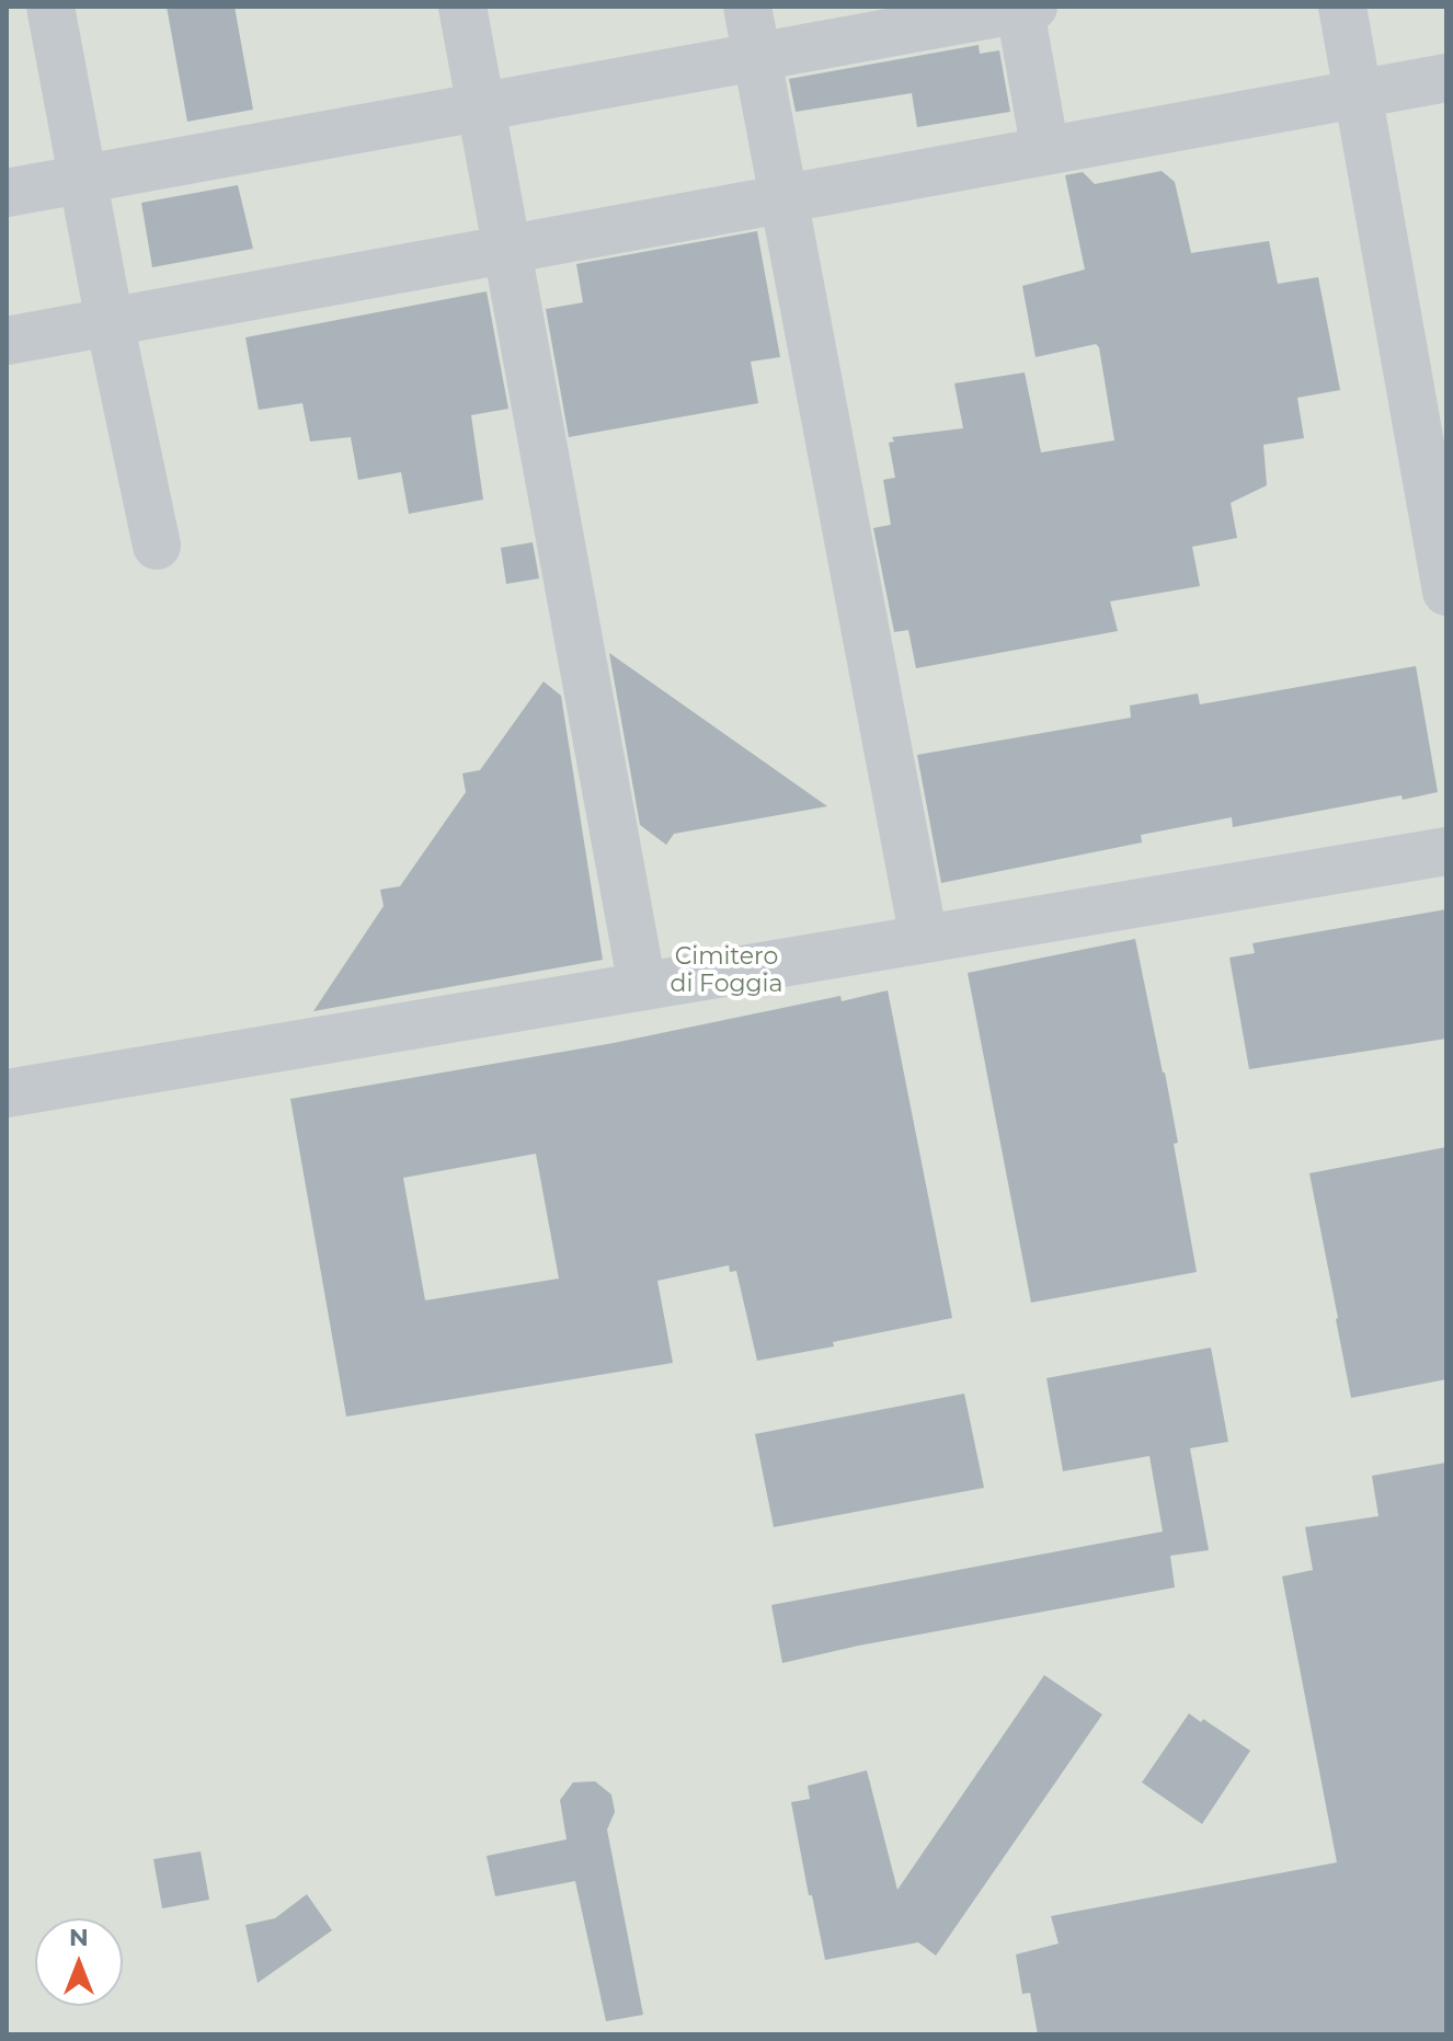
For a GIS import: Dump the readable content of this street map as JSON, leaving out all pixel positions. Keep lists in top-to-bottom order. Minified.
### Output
{"parks":["Cimitero di Foggia"],"north":"top"}
